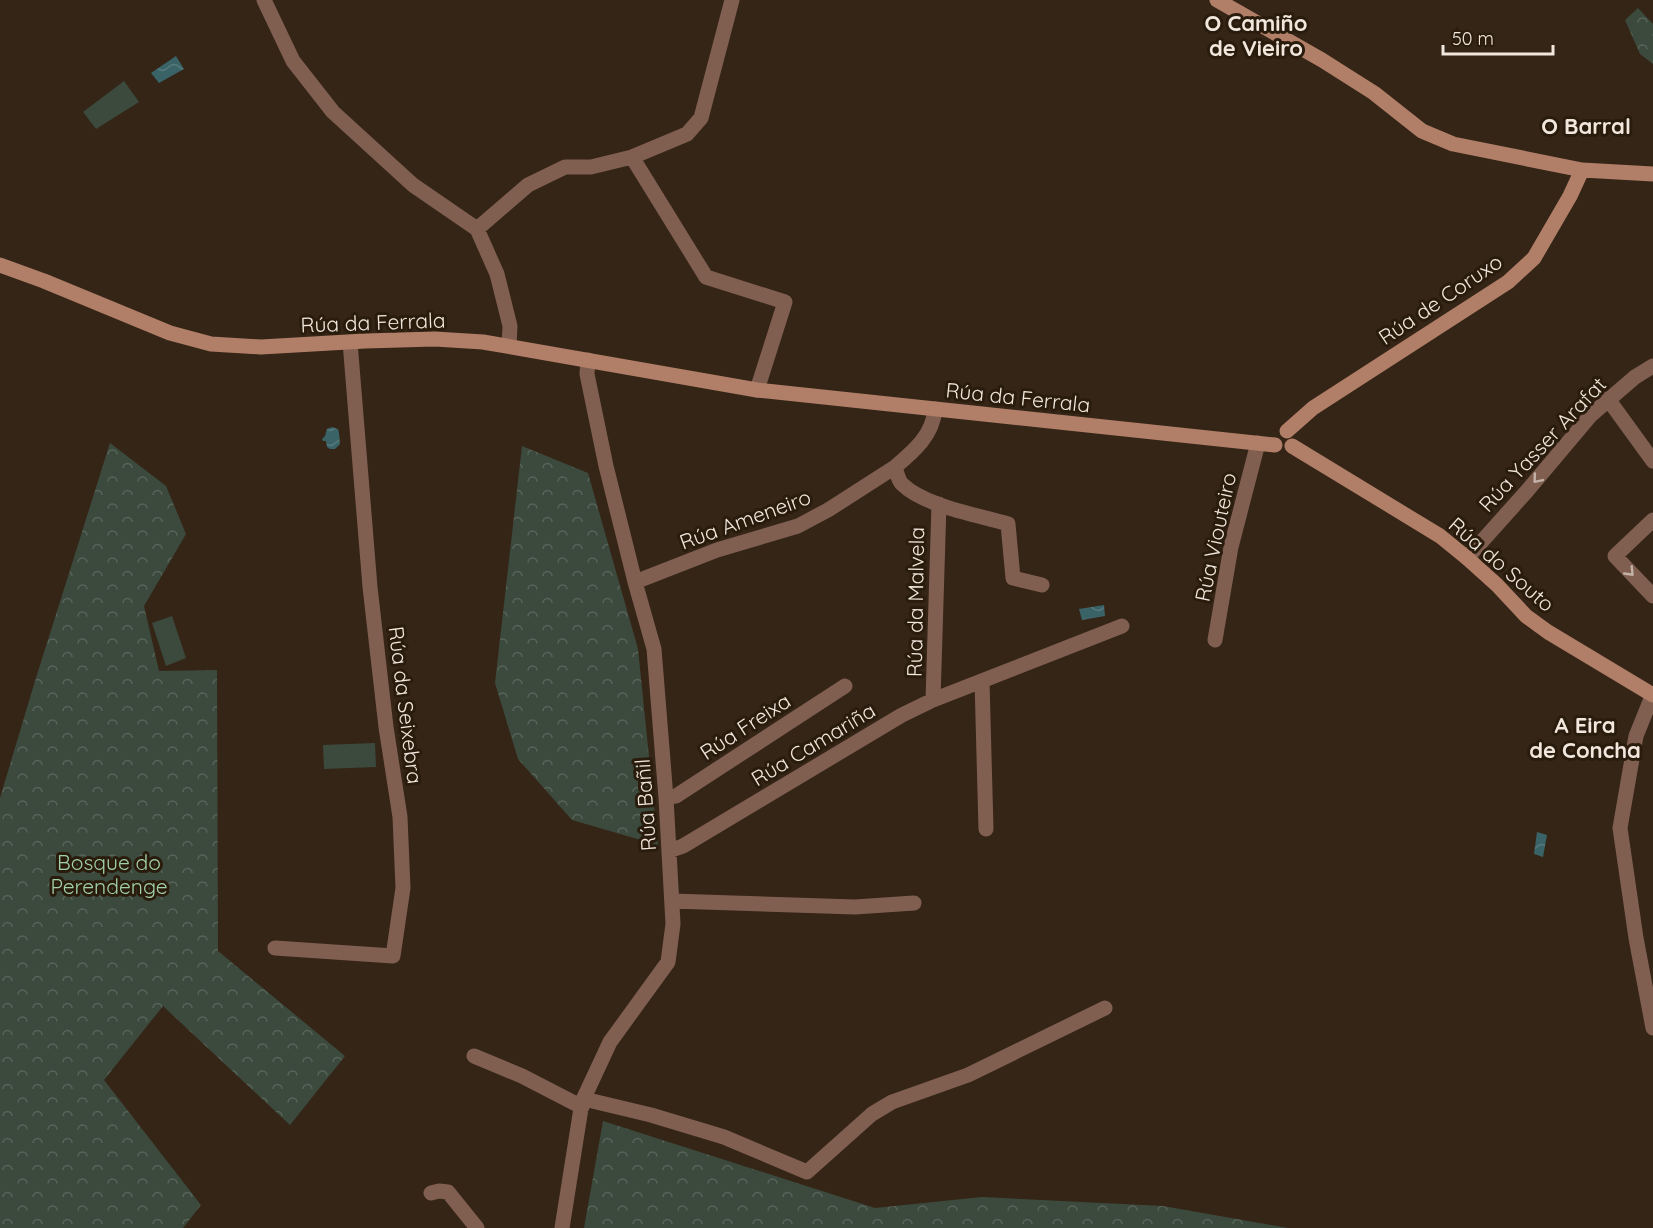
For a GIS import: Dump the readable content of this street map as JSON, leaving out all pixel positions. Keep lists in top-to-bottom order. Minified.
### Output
{"streets":{"street":["Rúa de Coruxo","Rúa da Ferrala","Rúa Yasser Arafat","Rúa Ameneiro","Rúa Viouteiro","Rúa do Souto","Rúa da Malvela","Rúa da Seixebra","Rúa Freixa","Rúa Camariña","Rúa Bañil"]},"crossings":[["Rúa de Coruxo","Rúa da Ferrala"],["Rúa de Coruxo","Rúa do Souto"],["Rúa da Ferrala","Rúa Viouteiro"],["Rúa da Ferrala","Rúa do Souto"],["Rúa da Ferrala","Rúa da Seixebra"],["Rúa da Ferrala","Rúa Bañil"],["Rúa Yasser Arafat","Rúa do Souto"],["Rúa Ameneiro","Rúa da Malvela"],["Rúa Ameneiro","Rúa Bañil"],["Rúa da Malvela","Rúa Camariña"],["Rúa Freixa","Rúa Bañil"],["Rúa Camariña","Rúa Bañil"]],"one_way":["Rúa Yasser Arafat"],"districts":["O Camiño de Vieiro","O Barral","A Eira de Concha"],"parks":["Bosque do Perendenge"],"scale_bar":"50 m"}
